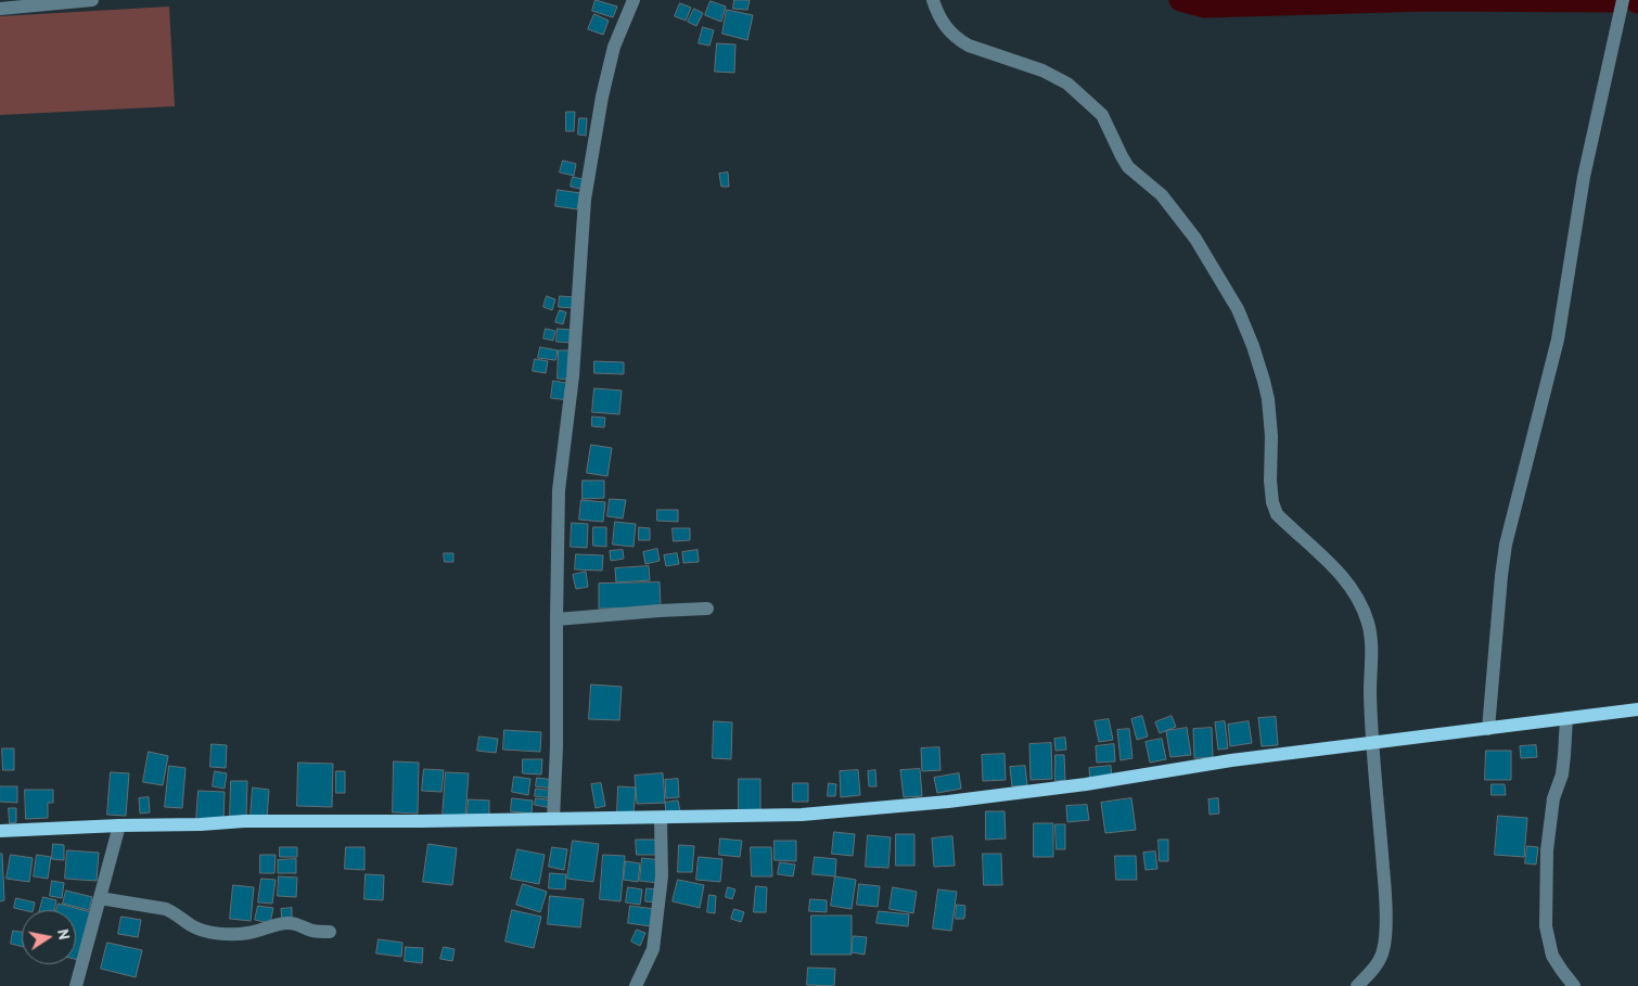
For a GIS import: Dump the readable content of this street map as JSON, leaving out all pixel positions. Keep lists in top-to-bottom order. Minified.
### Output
{"north":"right"}
